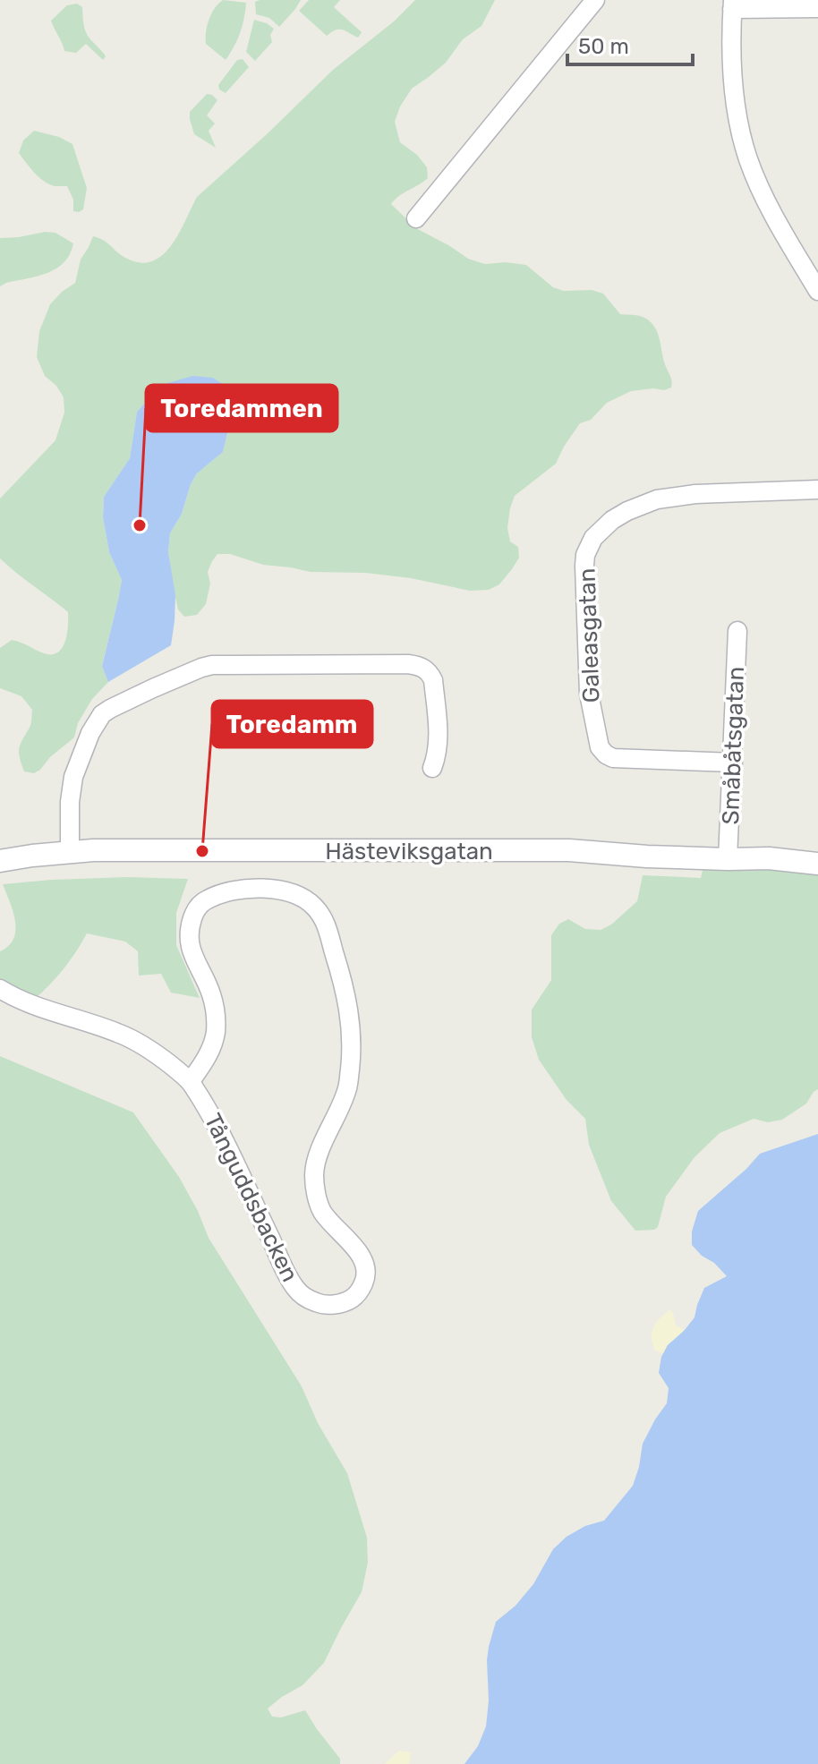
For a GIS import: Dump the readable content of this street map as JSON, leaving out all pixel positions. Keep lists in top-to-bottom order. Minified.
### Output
{"streets":{"street":["Galeasgatan","Småbåtsgatan","Hästeviksgatan","Tånguddsbacken"]},"crossings":[["Galeasgatan","Småbåtsgatan"],["Småbåtsgatan","Hästeviksgatan"]],"places":["Toredammen","Toredamm"],"scale_bar":"50 m"}
